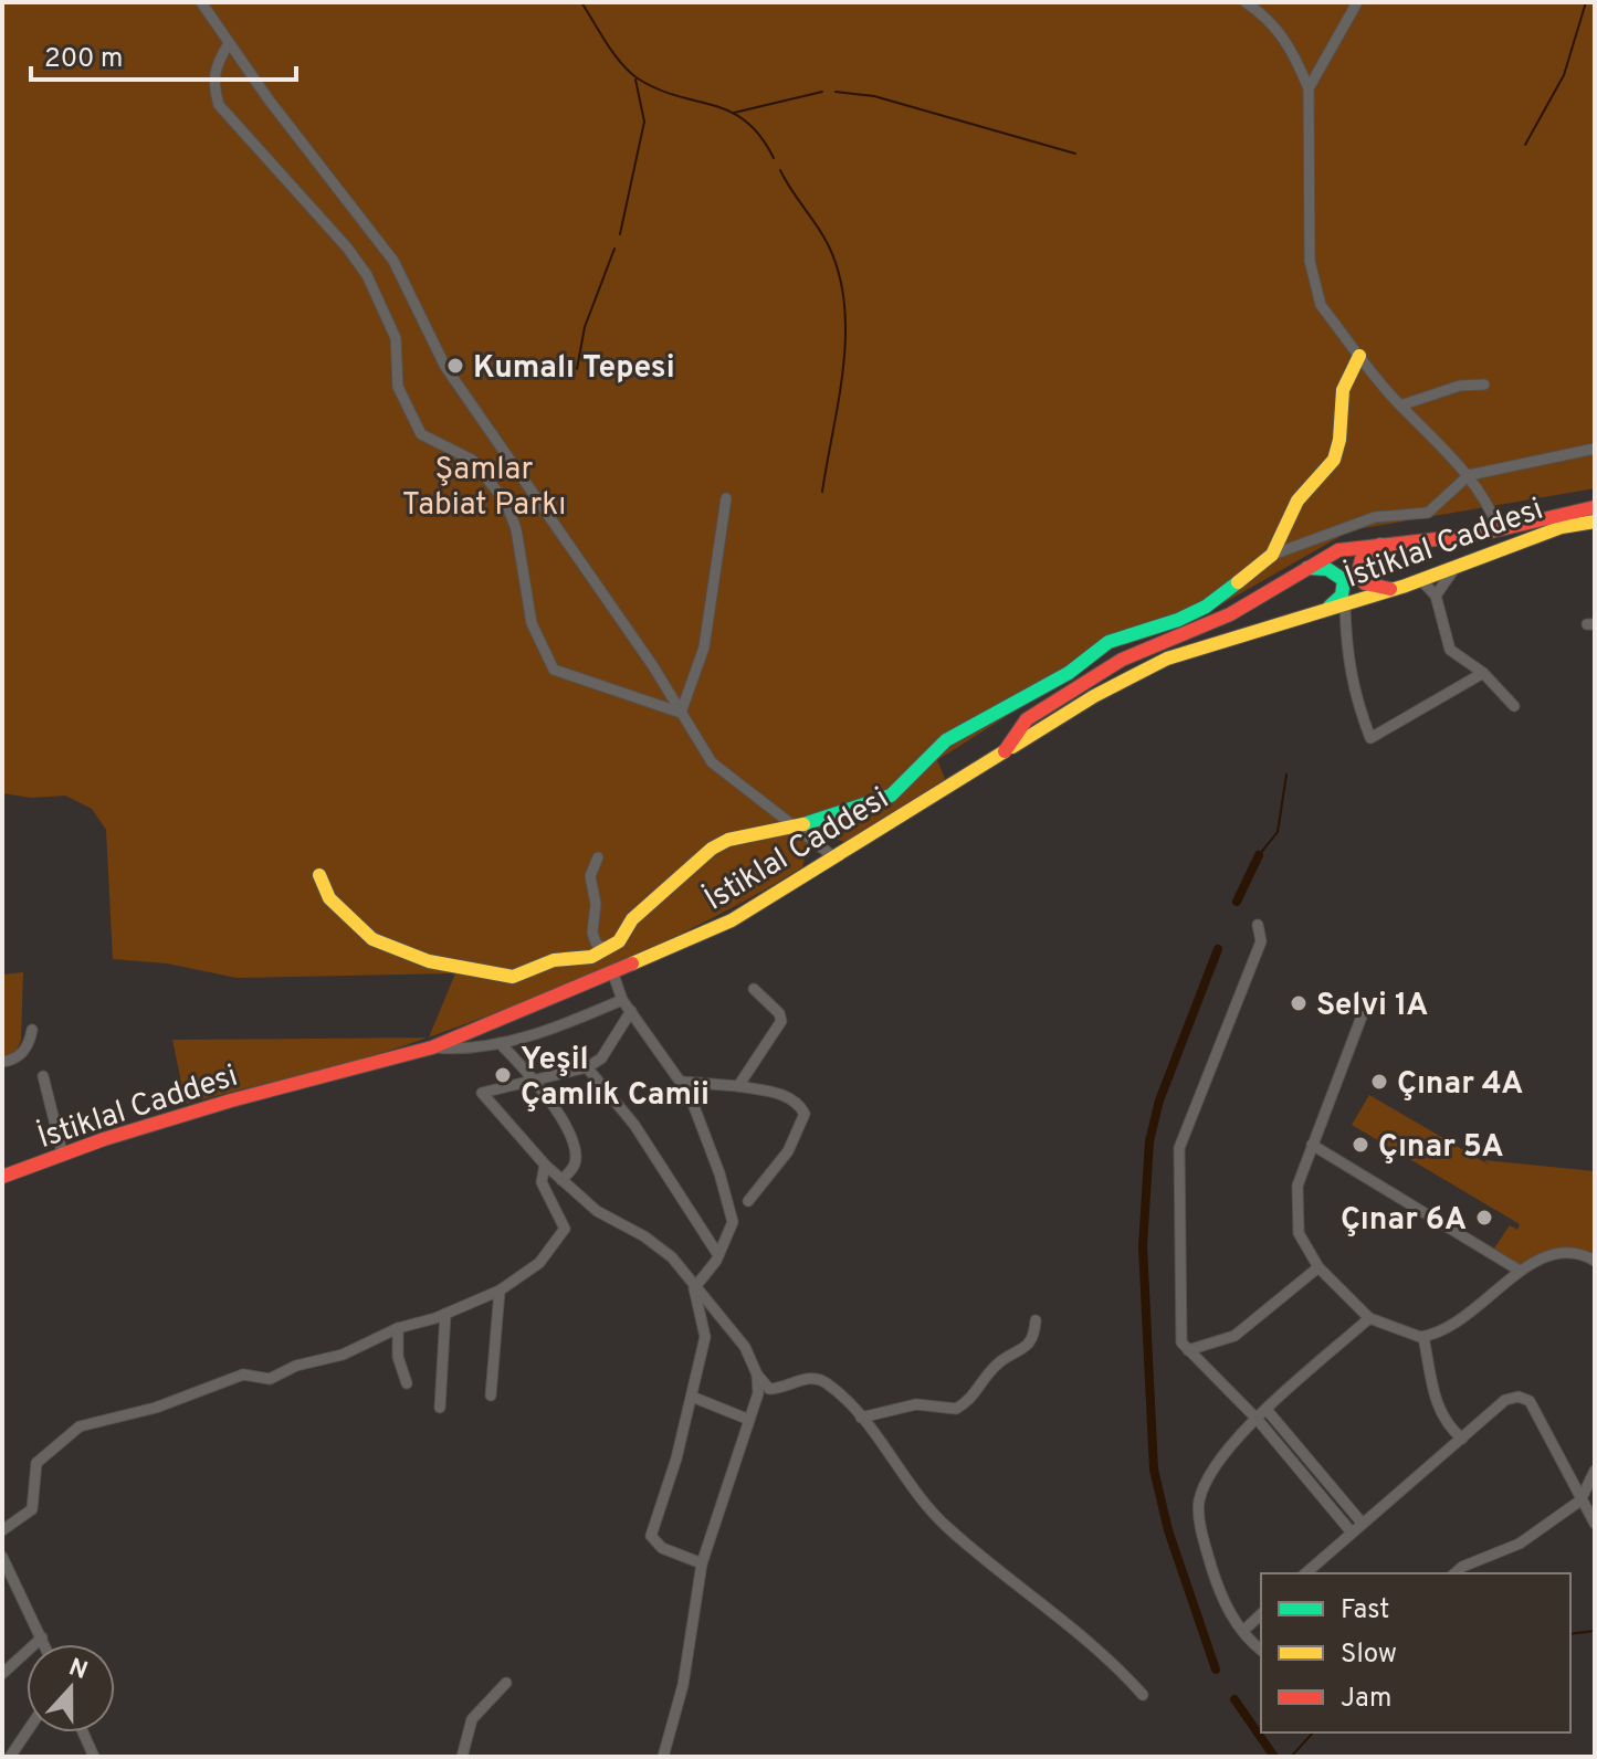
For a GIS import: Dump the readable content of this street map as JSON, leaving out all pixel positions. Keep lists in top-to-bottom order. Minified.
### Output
{"streets":{"main road":["İstiklal Caddesi"]},"parks":["Şamlar Tabiat Parkı"],"places":["Kumalı Tepesi","Selvi 1A","Yeşil Çamlık Camii","Çınar 4A","Çınar 5A","Çınar 6A"],"legend":["Fast","Slow","Jam"],"scale_bar":"200 m","north":"top"}
